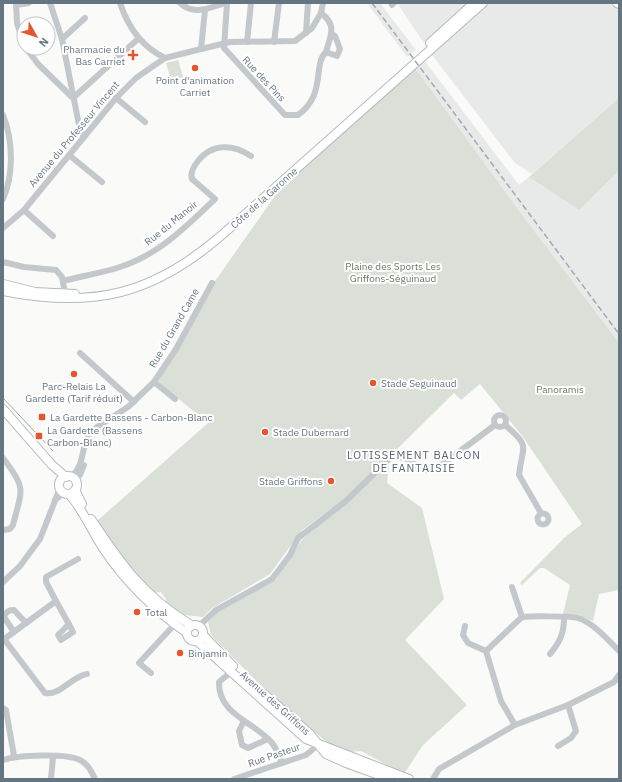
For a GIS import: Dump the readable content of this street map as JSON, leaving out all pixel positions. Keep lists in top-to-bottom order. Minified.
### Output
{"streets":{"main road":["Côte de la Garonne","Avenue des Griffons"],"street":["Rue des Pins","Avenue du Professeur Vincent","Rue du Manoir","Rue du Grand Came","Rue Pasteur"]},"crossings":[["Avenue des Griffons","Rue Pasteur"]],"districts":["LOTISSEMENT BALCON DE FANTAISIE"],"parks":["Plaine des Sports Les Griffons-Séguinaud","Panoramis"],"places":{"health":["Pharmacie du Bas Carriet"],"other":["Point d'animation Carriet","Parc-Relais La Gardette (Tarif réduit)","Stade Seguinaud","Stade Dubernard","Stade Griffons","Total","Binjamin"],"transit":["La Gardette Bassens - Carbon-Blanc","La Gardette (Bassens Carbon-Blanc)"]},"north":"bottom right"}
